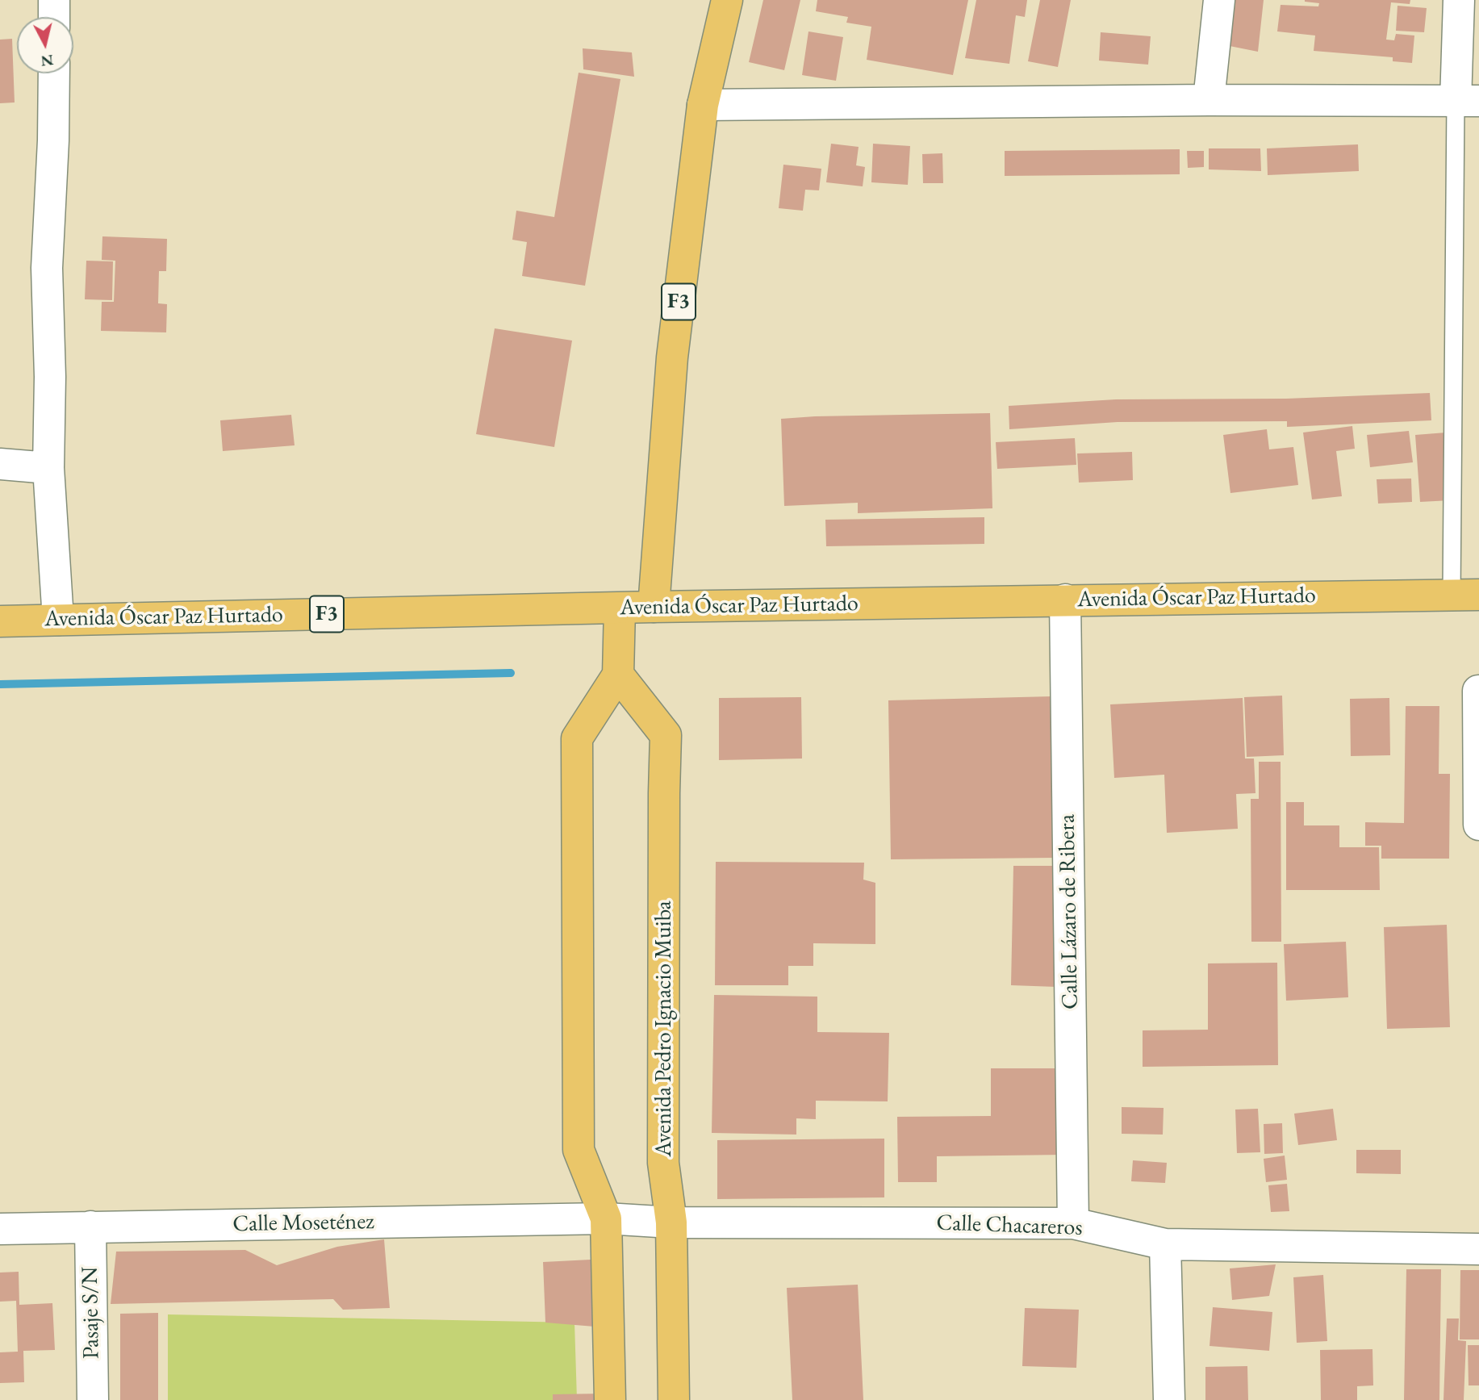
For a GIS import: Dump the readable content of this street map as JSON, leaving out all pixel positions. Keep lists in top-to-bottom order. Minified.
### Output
{"streets":{"main road":["F3","Avenida Óscar Paz Hurtado","Avenida Pedro Ignacio Muiba"],"street":["Calle Lázaro de Ribera","Calle Moseténez","Calle Chacareros","Pasaje S/N"]},"crossings":[["F3","Avenida Óscar Paz Hurtado"],["Avenida Óscar Paz Hurtado","Calle Lázaro de Ribera"],["Calle Lázaro de Ribera","Calle Chacareros"],["Avenida Pedro Ignacio Muiba","Calle Chacareros"],["Calle Moseténez","Calle Chacareros"],["Calle Moseténez","Pasaje S/N"]],"north":"bottom"}
